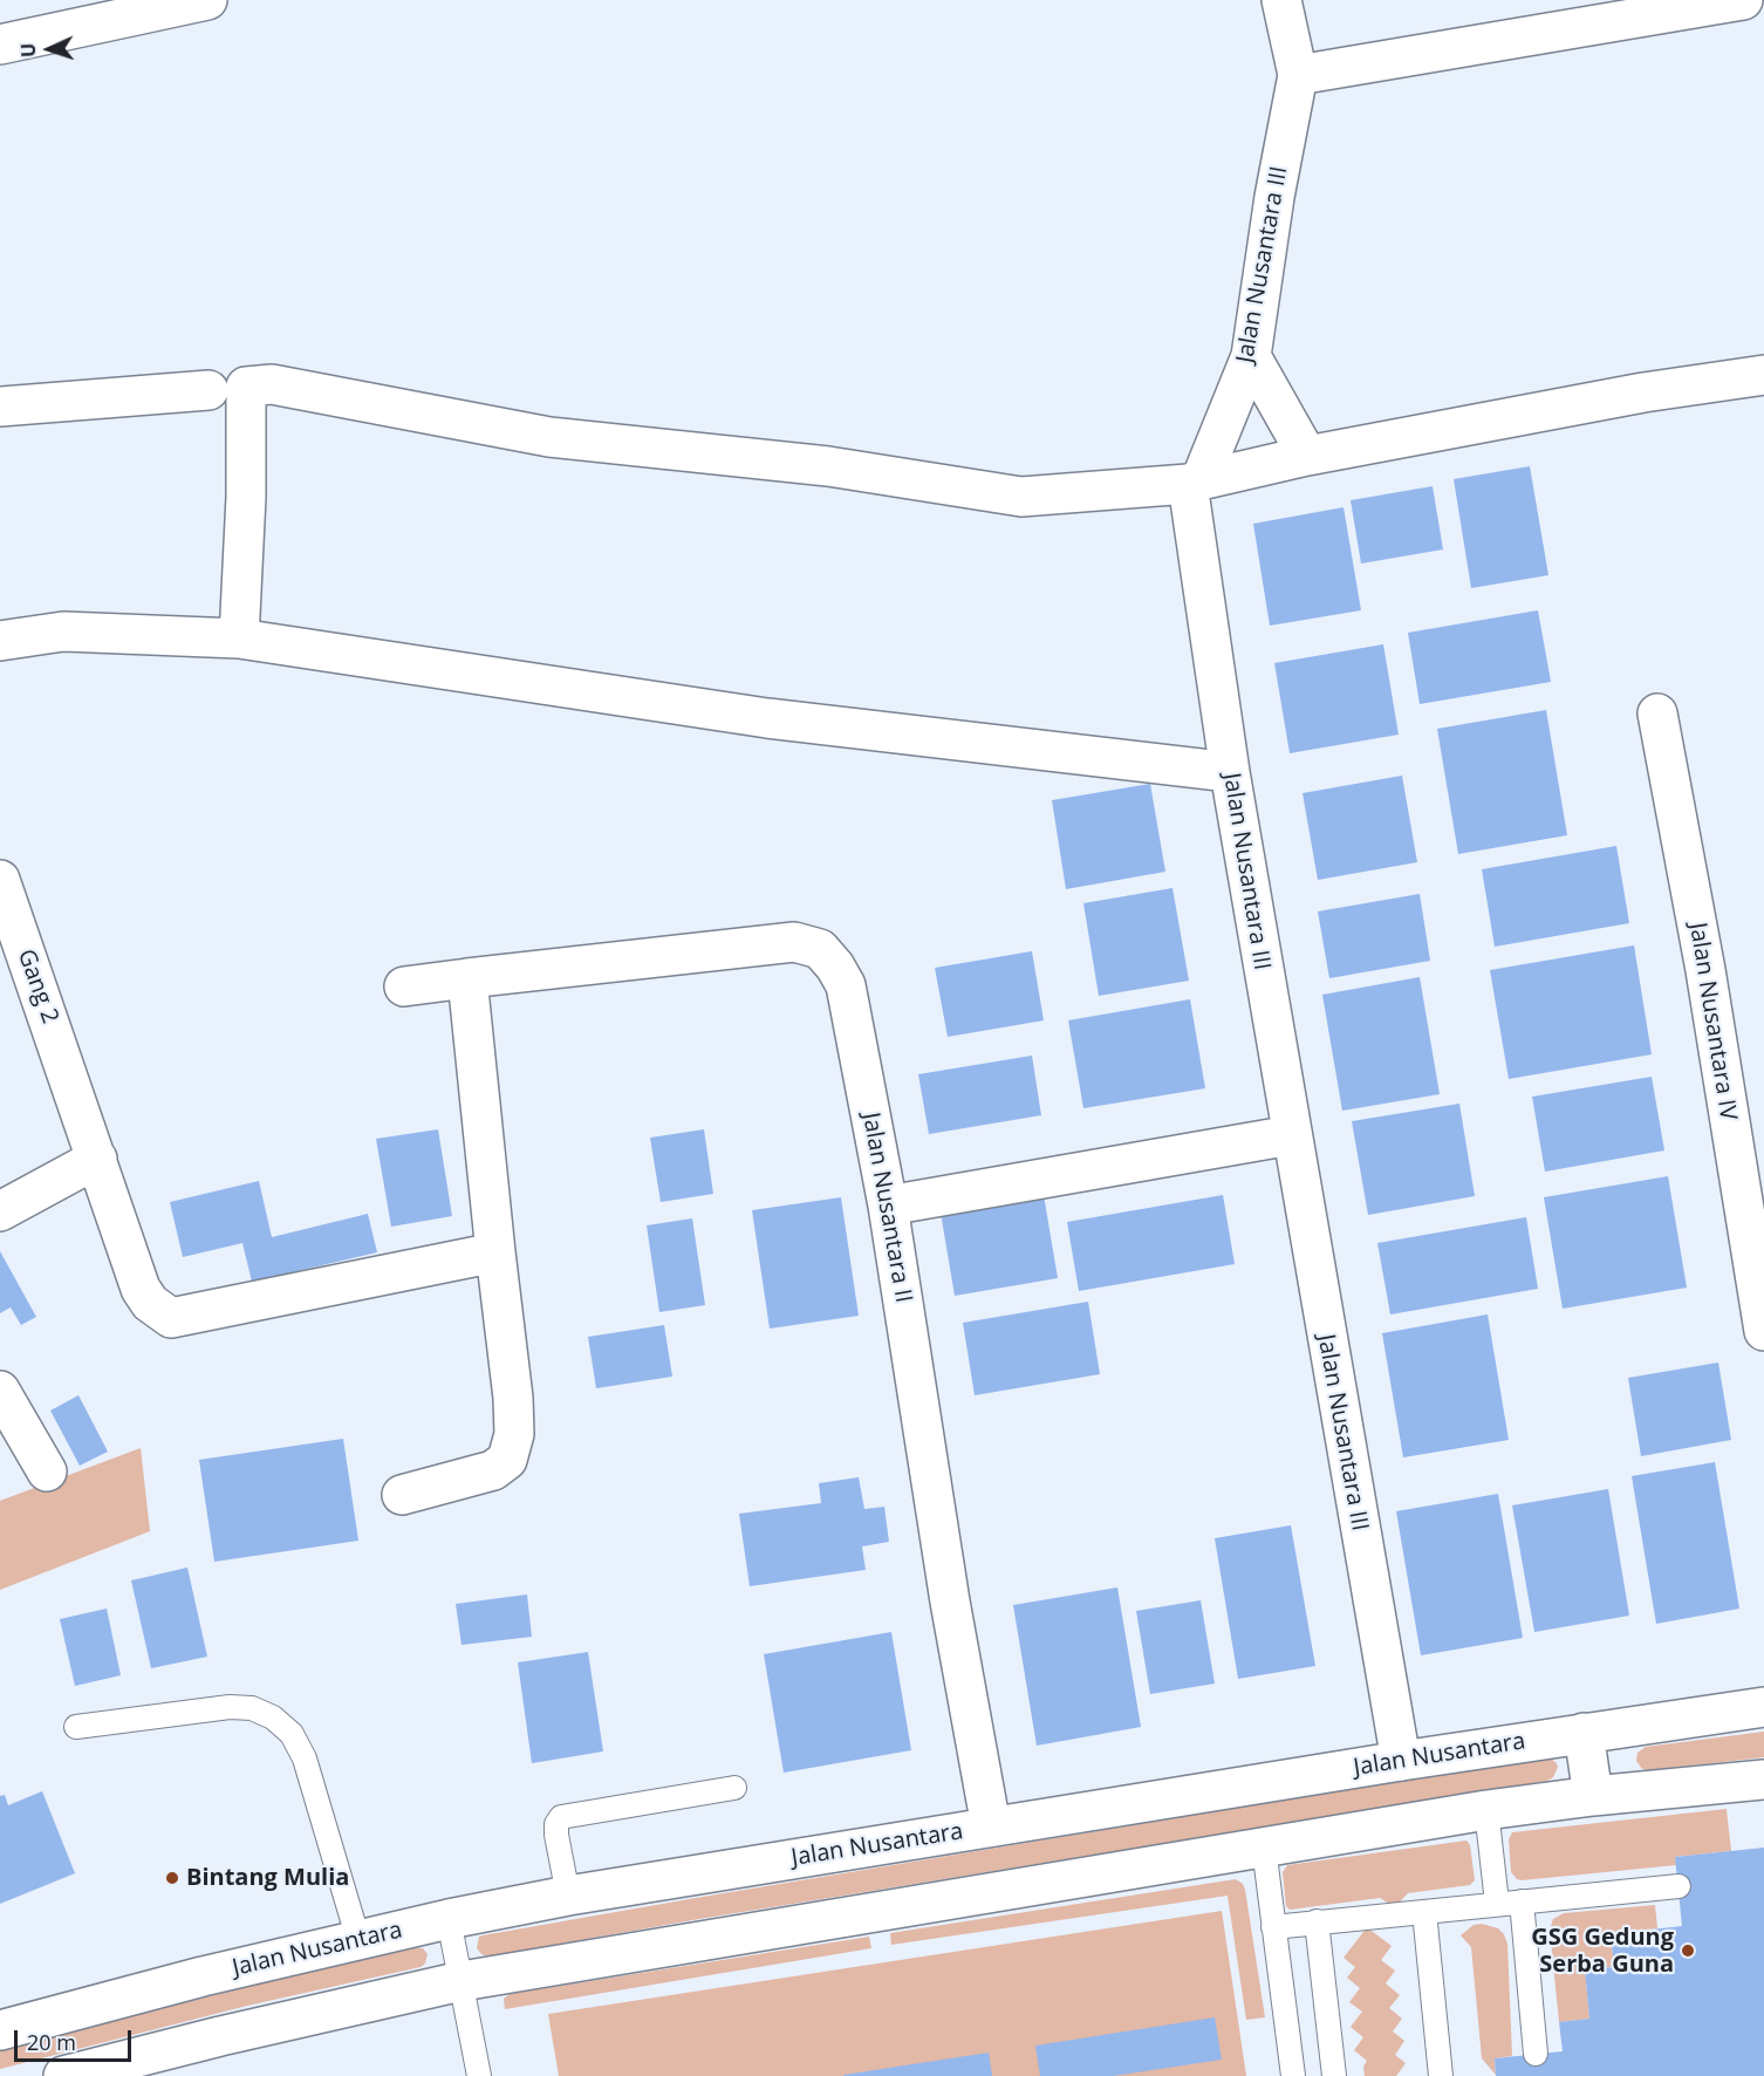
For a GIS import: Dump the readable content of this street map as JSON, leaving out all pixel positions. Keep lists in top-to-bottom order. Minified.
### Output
{"streets":{"street":["Jalan Nusantara III","Gang 2","Jalan Nusantara IV","Jalan Nusantara II","Jalan Nusantara"]},"crossings":[["Jalan Nusantara III","Jalan Nusantara"],["Jalan Nusantara II","Jalan Nusantara"]],"places":["Bintang Mulia","GSG Gedung Serba Guna"],"scale_bar":"20 m","north":"left"}
